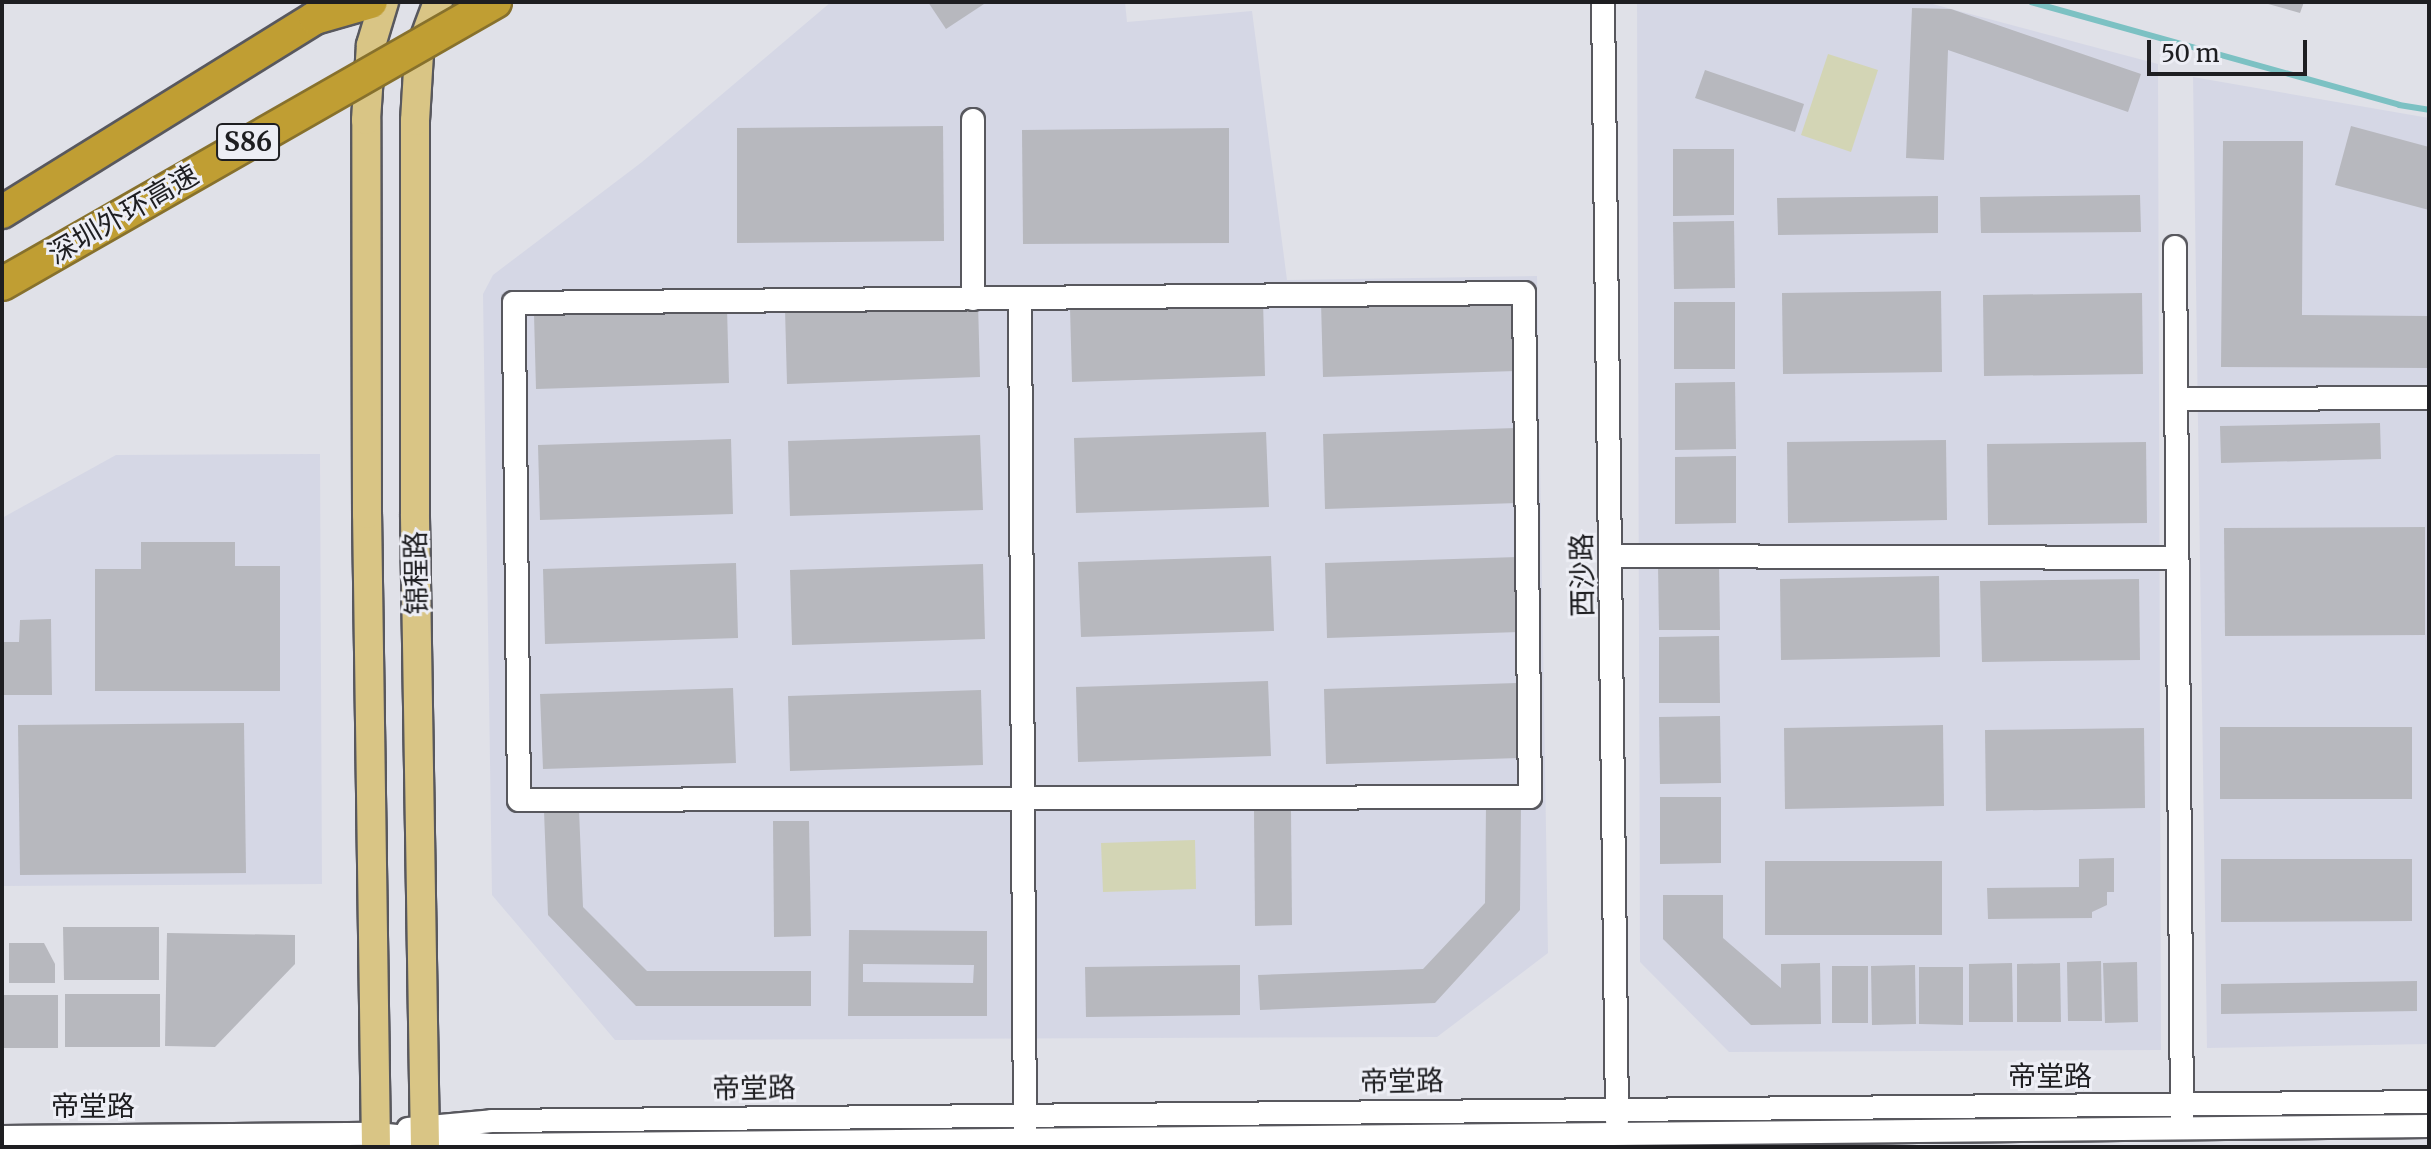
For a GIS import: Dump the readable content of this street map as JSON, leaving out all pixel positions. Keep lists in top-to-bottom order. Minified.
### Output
{"streets":{"highway":["S86","深圳外环高速"],"main road":["锦程路"],"street":["西沙路","帝堂路"]},"crossings":[["锦程路","帝堂路"],["西沙路","帝堂路"]],"scale_bar":"50 m"}
